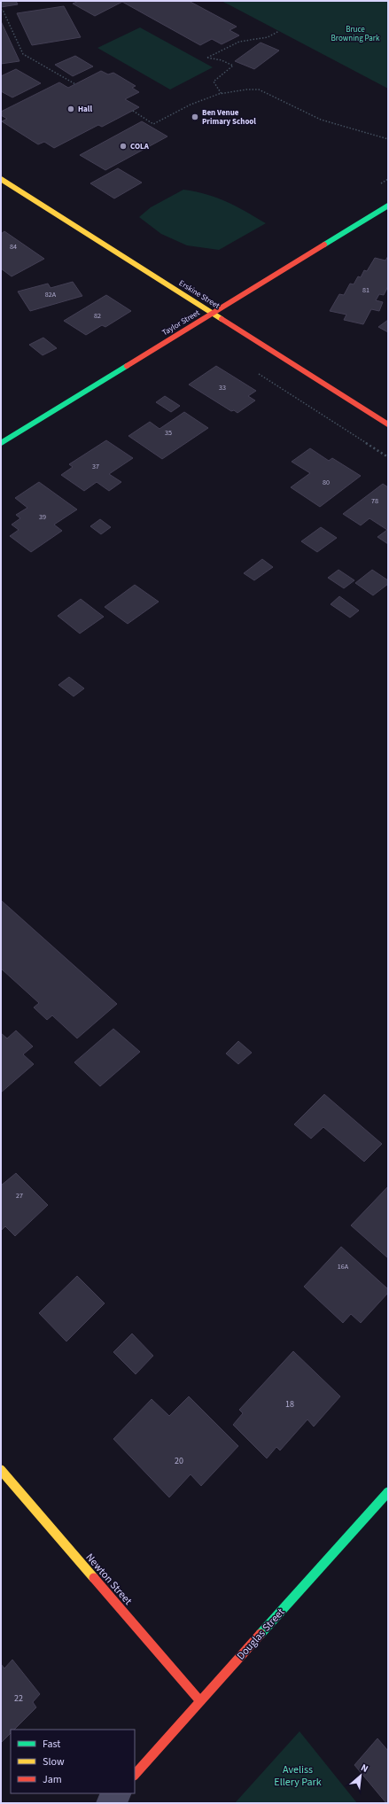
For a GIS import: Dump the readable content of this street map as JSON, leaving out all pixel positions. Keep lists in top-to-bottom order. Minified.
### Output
{"streets":{"street":["Erskine Street","Taylor Street","Newton Street","Douglas Street"]},"crossings":[["Erskine Street","Taylor Street"],["Newton Street","Douglas Street"]],"parks":["Bruce Browning Park","Aveliss Ellery Park"],"places":["Hall","Ben Venue Primary School","COLA"],"house_numbers":["84","81","82A","82","33","35","37","80","78","39","27","16A","18","20","22"],"legend":["Fast","Slow","Jam"],"north":"top right"}
